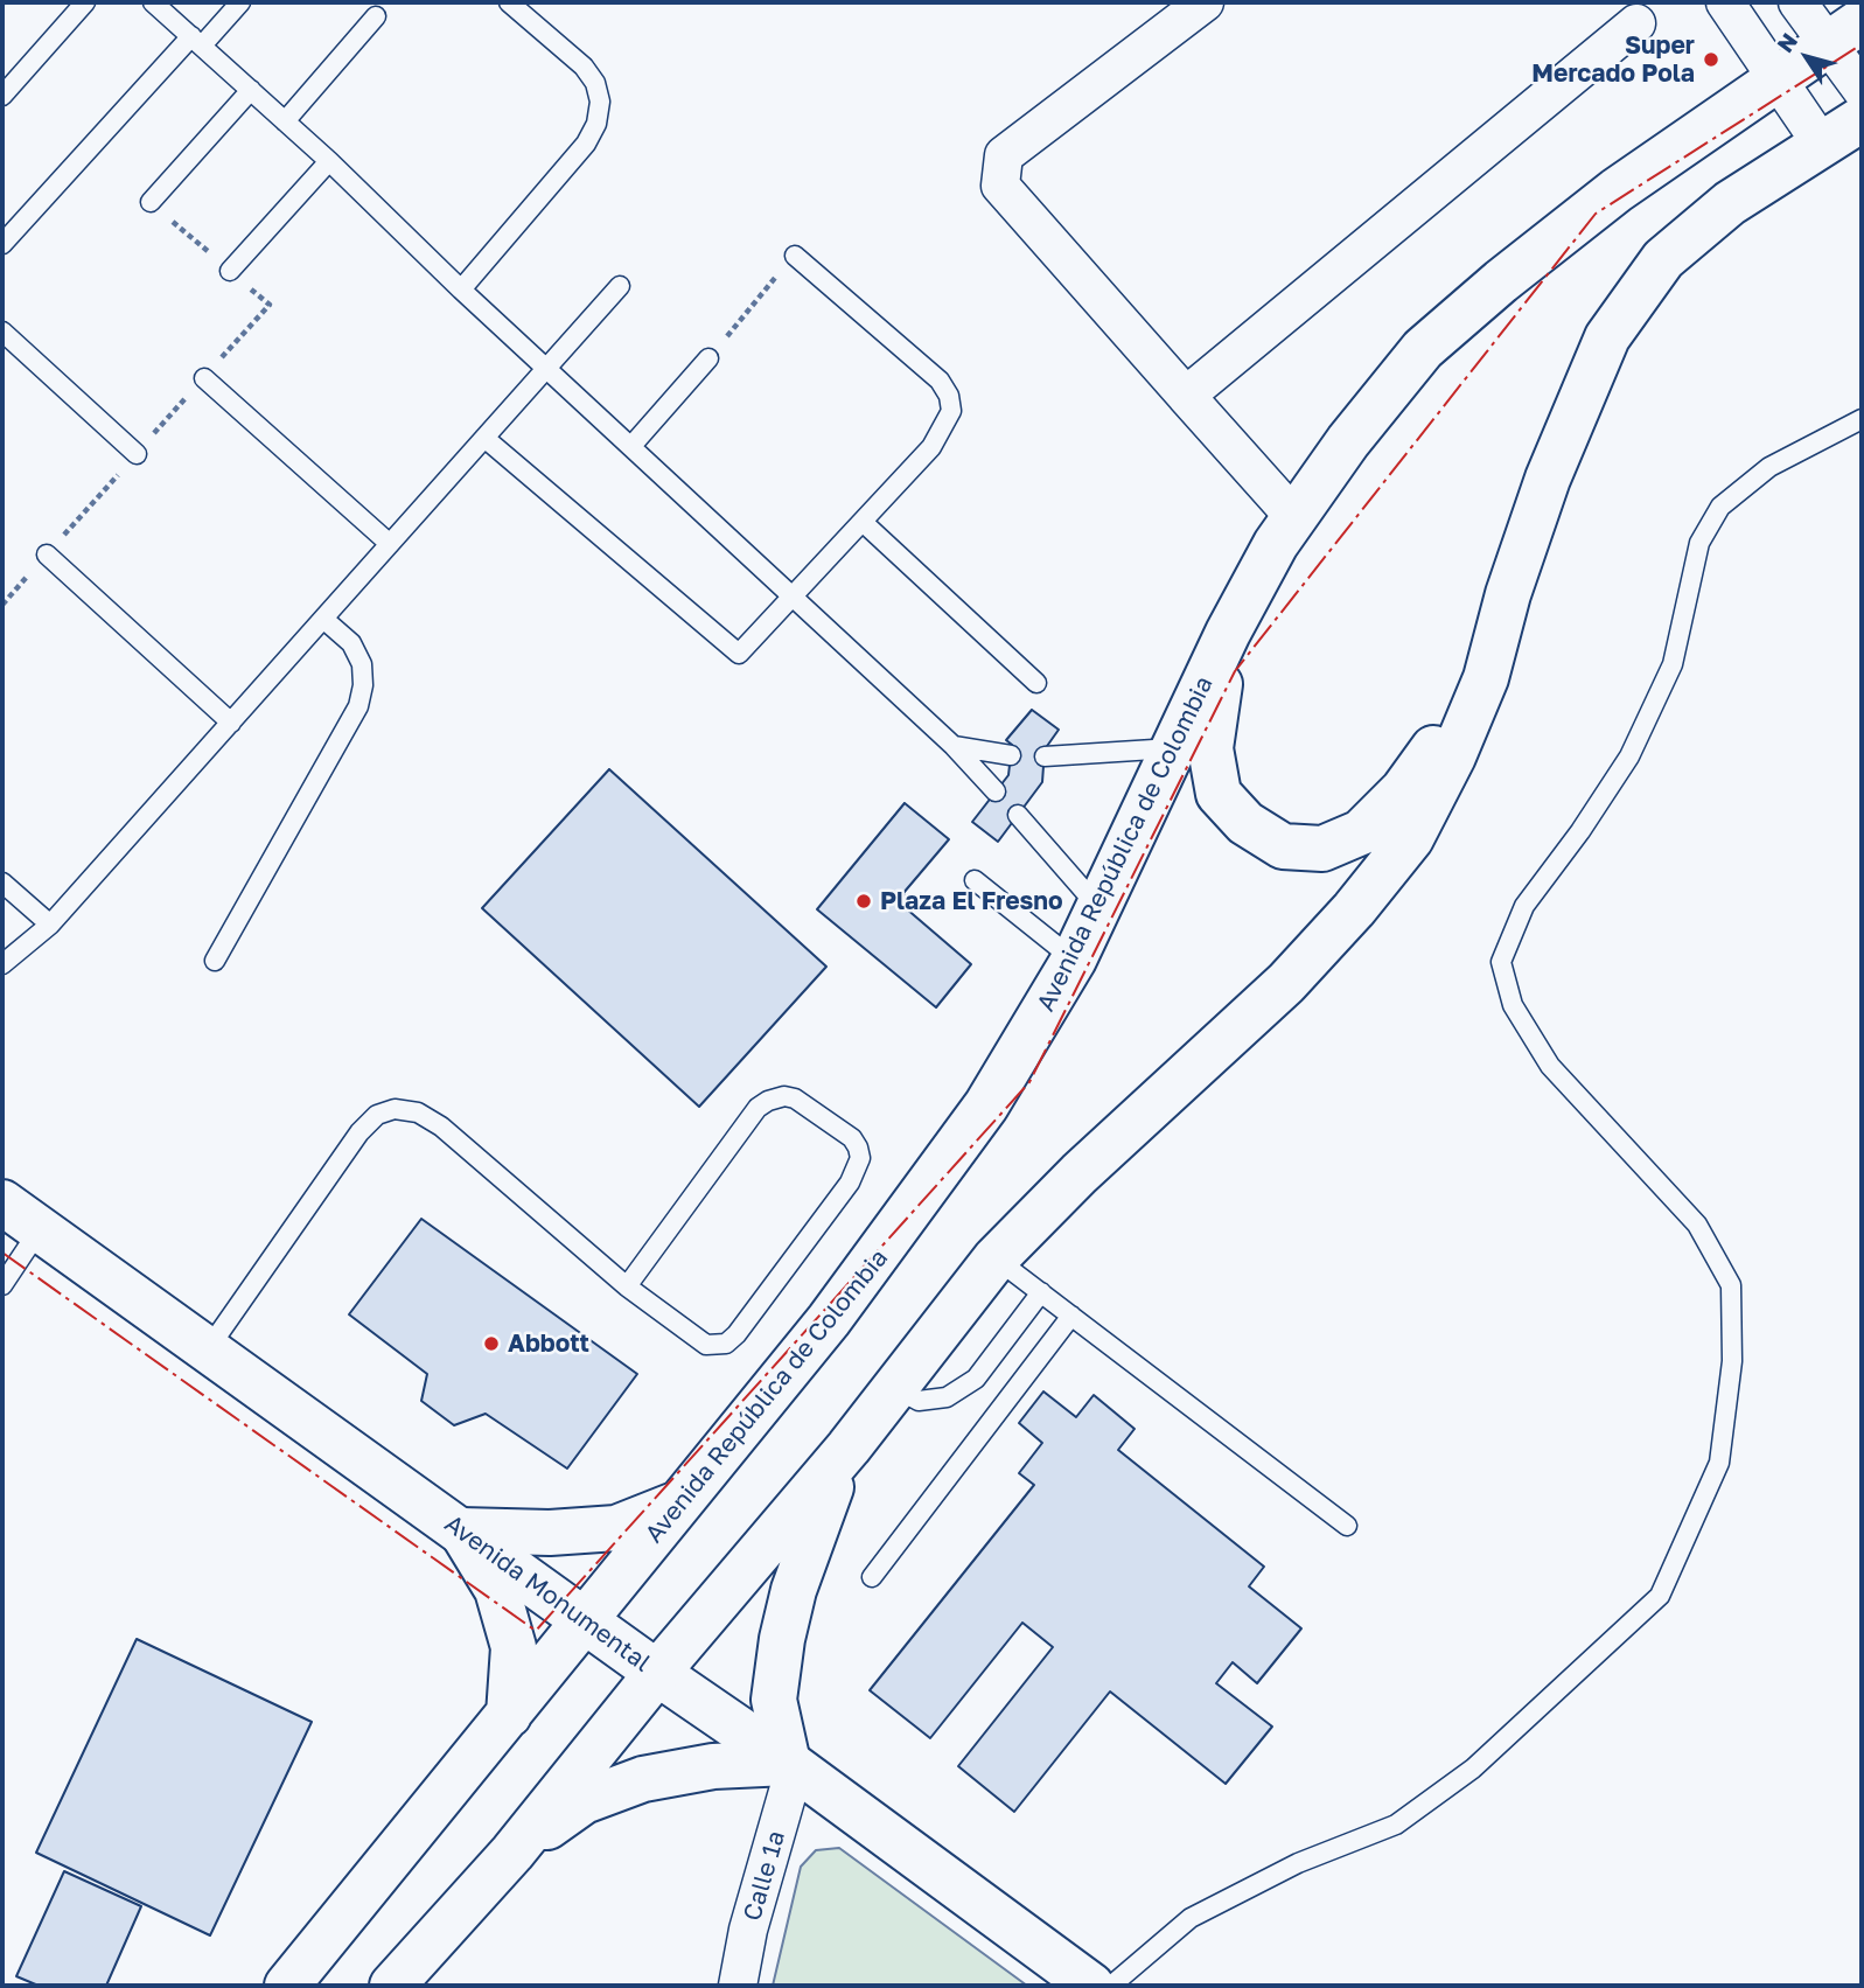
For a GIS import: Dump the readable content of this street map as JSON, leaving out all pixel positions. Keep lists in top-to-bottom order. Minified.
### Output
{"streets":{"main road":["Avenida República de Colombia","Avenida Monumental"],"street":["Calle 1a"]},"crossings":[["Avenida República de Colombia","Avenida Monumental"],["Avenida Monumental","Calle 1a"]],"places":["Super Mercado Pola","Plaza El Fresno","Abbott"],"north":"top left"}
